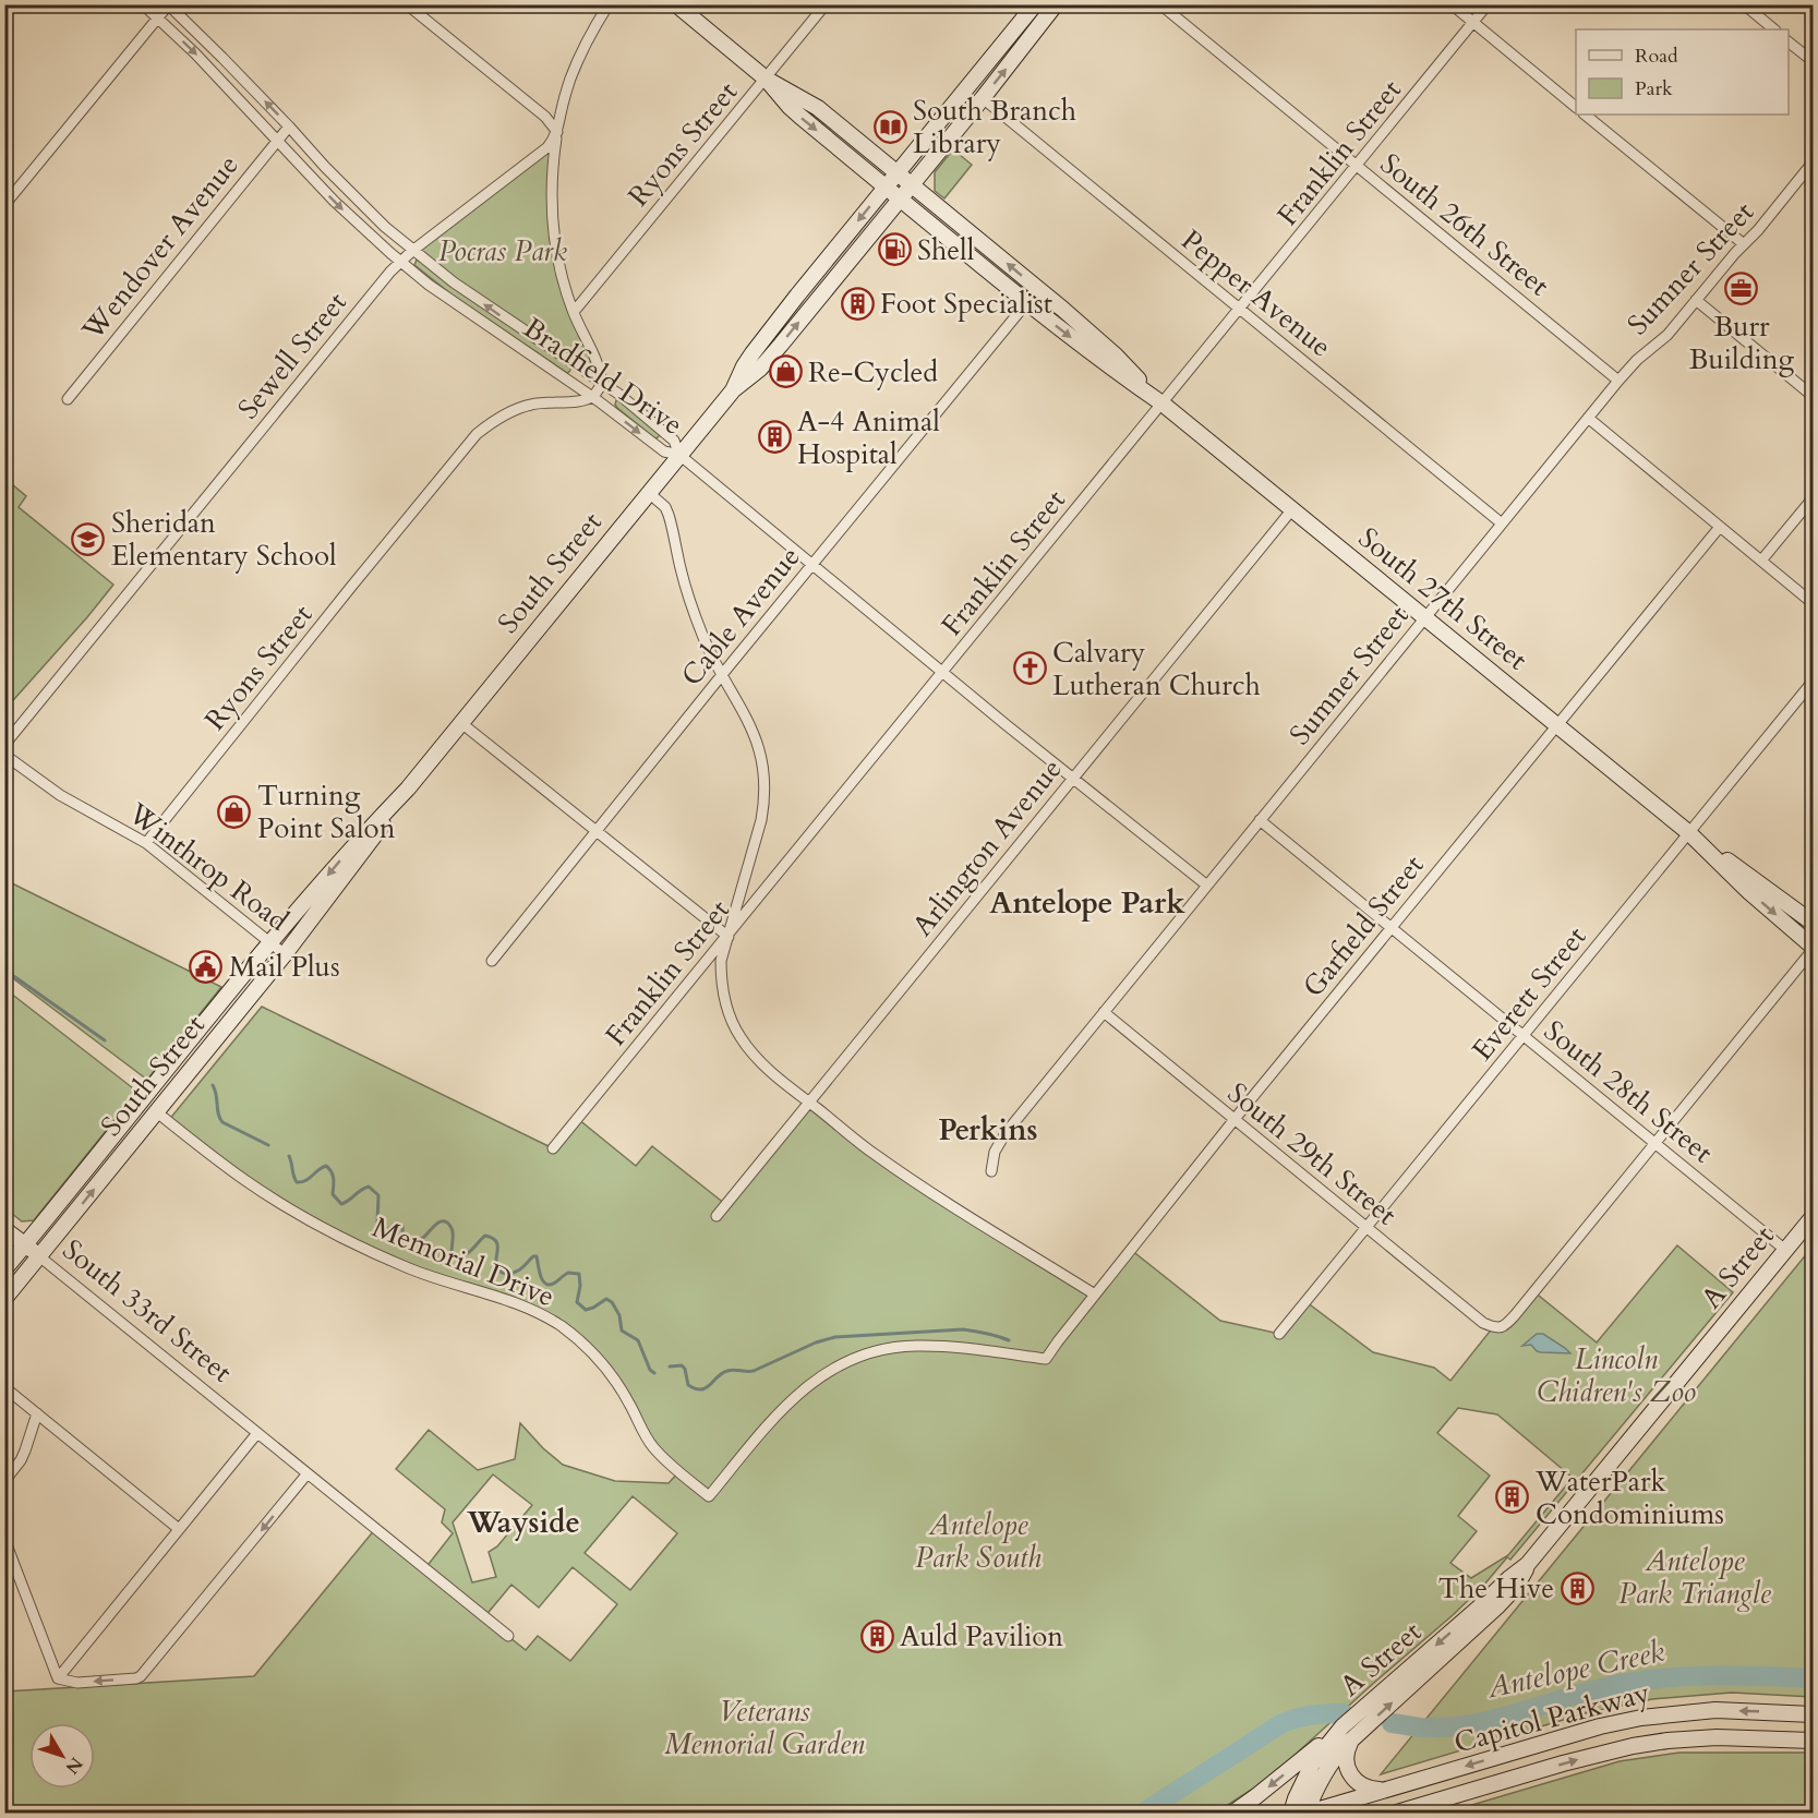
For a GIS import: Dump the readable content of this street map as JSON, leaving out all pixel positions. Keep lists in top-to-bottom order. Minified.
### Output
{"streets":{"main road":["South Street","South 27th Street","A Street","South 33rd Street","Capitol Parkway"],"street":["Ryons Street","Franklin Street","South 26th Street","Wendover Avenue","Sumner Street","Pepper Avenue","Sewell Street","Bradfield Drive","Cable Avenue","Arlington Avenue","Winthrop Road","Garfield Street","Everett Street","South 28th Street","South 29th Street","Memorial Drive"]},"crossings":[["Ryons Street","Bradfield Drive"],["Ryons Street","South 27th Street"],["Ryons Street","Winthrop Road"],["Franklin Street","South 26th Street"],["Franklin Street","Pepper Avenue"],["Franklin Street","South 27th Street"],["South 26th Street","Sumner Street"],["Wendover Avenue","Bradfield Drive"],["Sumner Street","Pepper Avenue"],["Sumner Street","South 27th Street"],["Sumner Street","South 28th Street"],["Sumner Street","South 29th Street"],["Pepper Avenue","South Street"],["Sewell Street","Bradfield Drive"],["Bradfield Drive","South Street"],["South Street","South 27th Street"],["South Street","Winthrop Road"],["South Street","Memorial Drive"],["South Street","South 33rd Street"],["South 27th Street","Cable Avenue"],["South 27th Street","Arlington Avenue"],["South 27th Street","Garfield Street"],["South 27th Street","Everett Street"],["Garfield Street","South 28th Street"],["Garfield Street","South 29th Street"],["Garfield Street","Memorial Drive"],["Everett Street","South 28th Street"],["Everett Street","South 29th Street"],["South 28th Street","South 29th Street"],["South 28th Street","A Street"],["A Street","Capitol Parkway"]],"districts":["Antelope Park","Perkins","Wayside"],"water":["Antelope Creek"],"parks":["Pocras Park","Lincoln Chidren's Zoo","Antelope Park South","Antelope Park Triangle","Veterans Memorial Garden"],"places":{"library":["South Branch Library"],"fuel station":["Shell"],"office":["Burr Building"],"building":["Foot Specialist","A-4 Animal Hospital","WaterPark Condominiums","The Hive","Auld Pavilion"],"shop":["Re-Cycled","Turning Point Salon"],"school or university":["Sheridan Elementary School"],"church":["Calvary Lutheran Church"],"public building":["Mail Plus"]},"legend":["Road","Park"],"north":"bottom right"}
